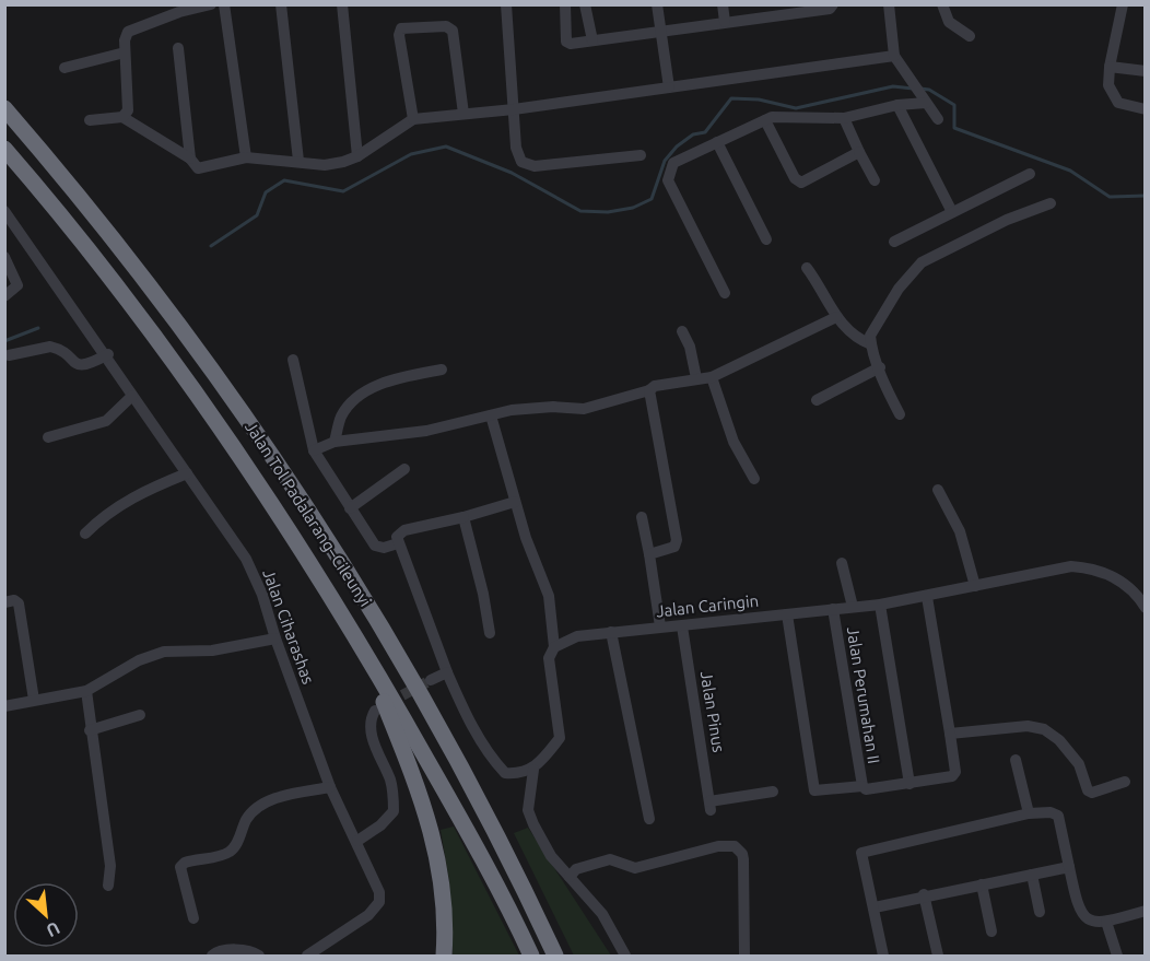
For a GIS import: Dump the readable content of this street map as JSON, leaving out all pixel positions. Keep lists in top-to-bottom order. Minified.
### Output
{"streets":{"highway":["Jalan Tol Padalarang–Cileunyi"],"street":["Jalan Caringin","Jalan Ciharashas","Jalan Perumahan II","Jalan Pinus"]},"crossings":[["Jalan Caringin","Jalan Perumahan II"],["Jalan Caringin","Jalan Pinus"]],"north":"bottom right"}
